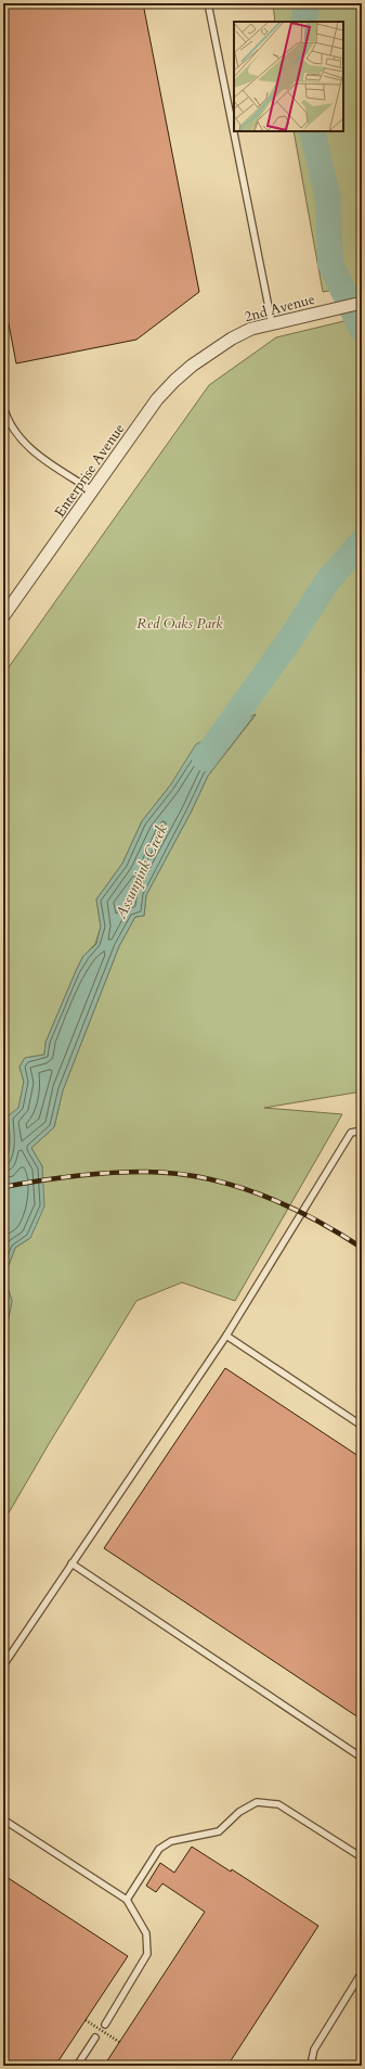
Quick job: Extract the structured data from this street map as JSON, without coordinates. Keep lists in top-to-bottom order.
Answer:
{
  "streets": {
    "street": ["2nd Avenue", "Enterprise Avenue"]
  },
  "crossings": [
    ["2nd Avenue", "Enterprise Avenue"]
  ],
  "water": ["Assunpink Creek"],
  "parks": ["Red Oaks Park"]
}
